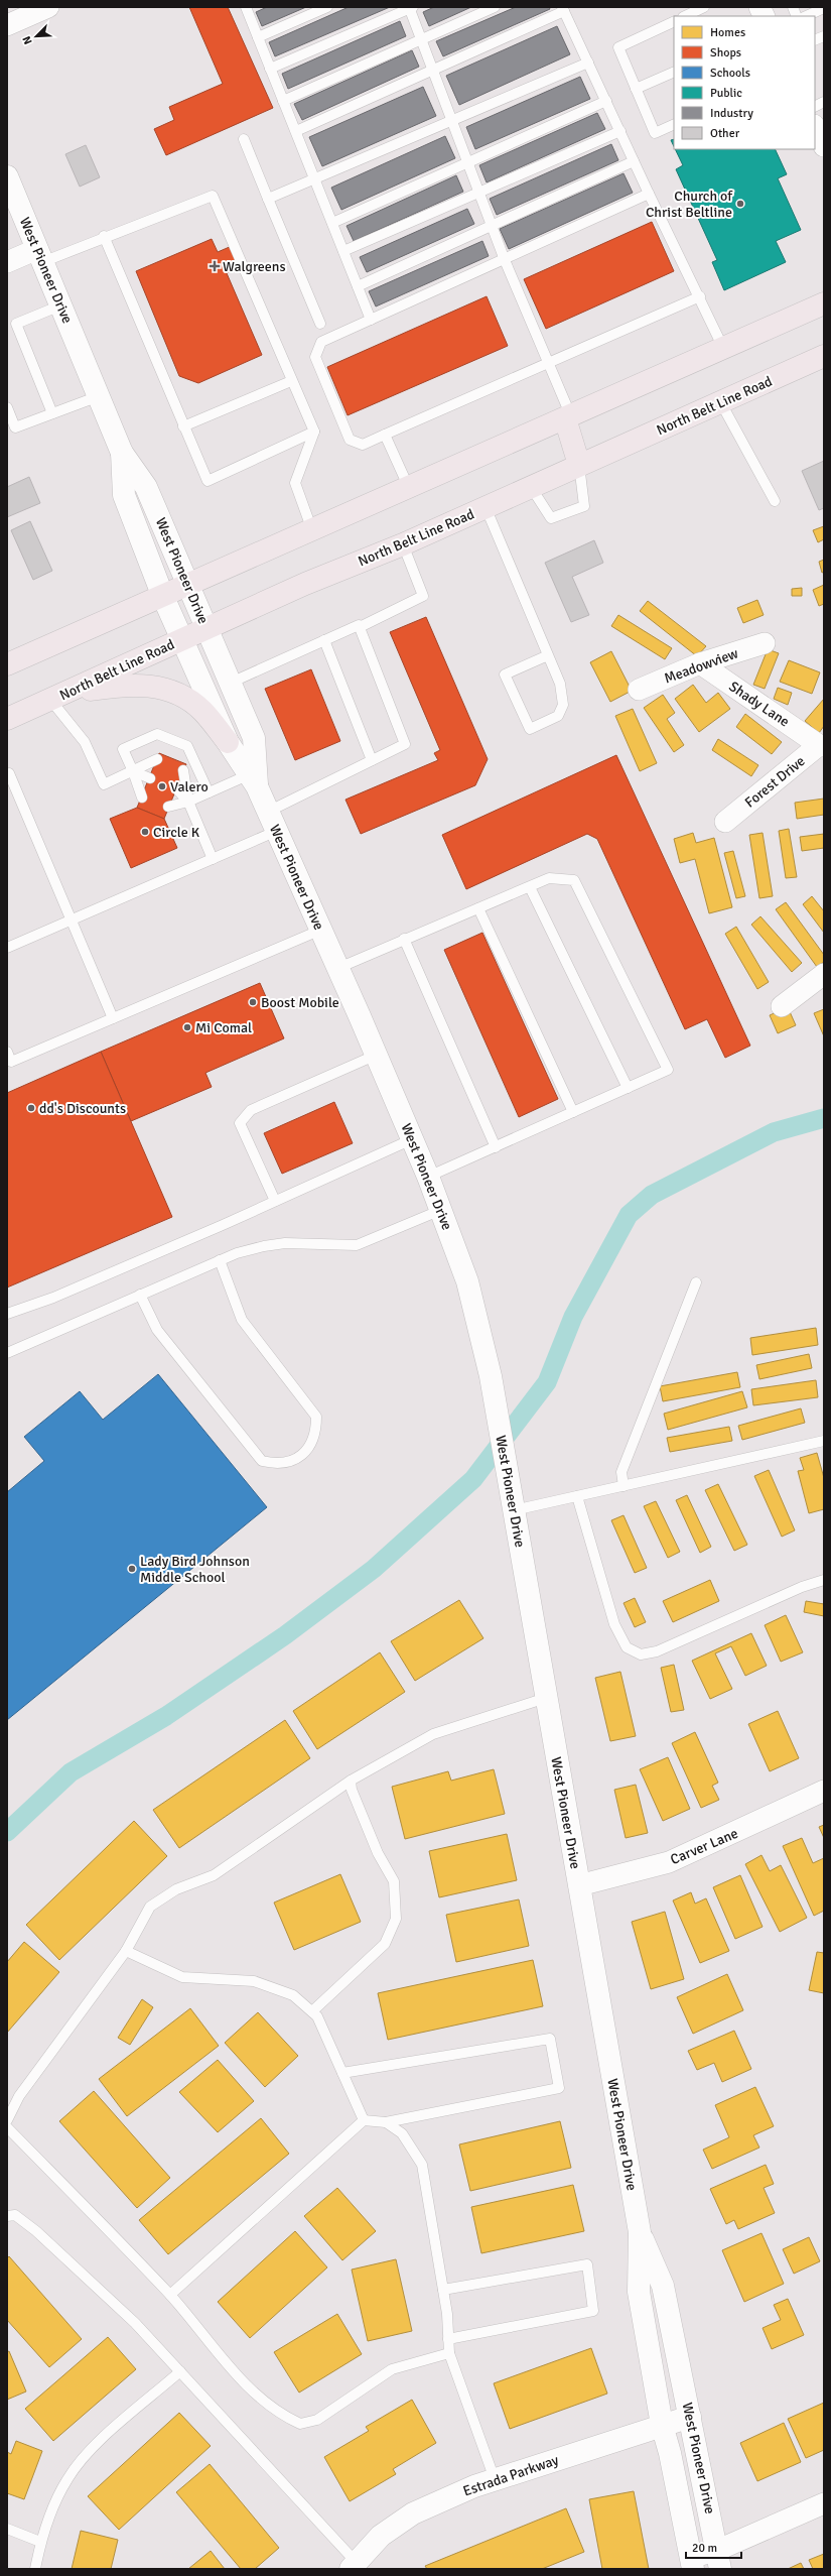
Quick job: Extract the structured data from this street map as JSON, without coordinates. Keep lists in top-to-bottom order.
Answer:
{
  "streets": {
    "main road": ["West Pioneer Drive", "North Belt Line Road", "Estrada Parkway"],
    "street": [
      "Meadowview",
      "Shady Lane",
      "Forest Drive",
      "Carver Lane"
    ]
  },
  "crossings": [
    ["West Pioneer Drive", "North Belt Line Road"],
    ["West Pioneer Drive", "Carver Lane"],
    ["West Pioneer Drive", "Estrada Parkway"],
    ["Meadowview", "Shady Lane"],
    ["Shady Lane", "Forest Drive"]
  ],
  "places": {
    "other": [
      "Church of Christ Beltline",
      "Valero",
      "Circle K",
      "Boost Mobile",
      "Mi Comal",
      "dd's Discounts",
      "Lady Bird Johnson Middle School"
    ],
    "health": ["Walgreens"]
  },
  "legend": [
    "Homes",
    "Shops",
    "Schools",
    "Public",
    "Industry",
    "Other"
  ],
  "scale_bar": "20 m",
  "north": "bottom left"
}
